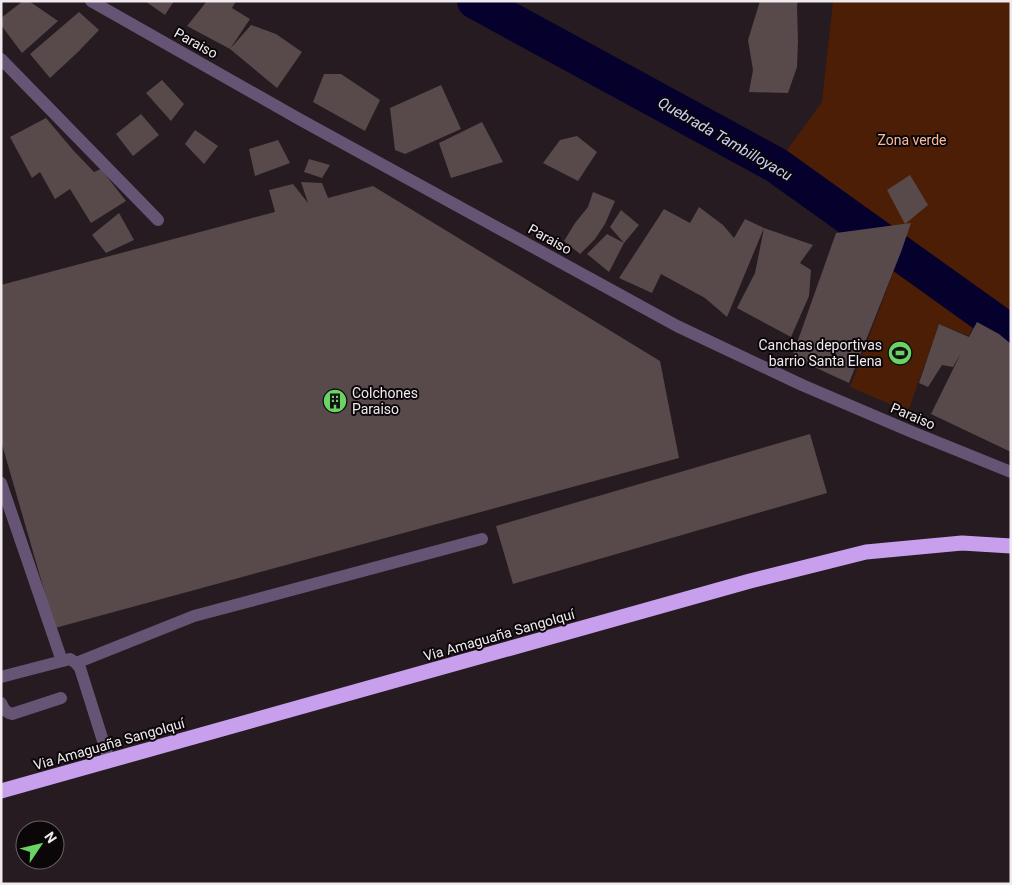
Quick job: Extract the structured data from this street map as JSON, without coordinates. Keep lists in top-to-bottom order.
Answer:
{
  "streets": {
    "highway": ["Via Amaguaña Sangolquí"],
    "street": ["Paraiso"]
  },
  "water": ["Quebrada Tambilloyacu"],
  "parks": ["Zona verde"],
  "places": {
    "sports": ["Canchas deportivas barrio Santa Elena"],
    "building": ["Colchones Paraiso"]
  },
  "north": "top right"
}
